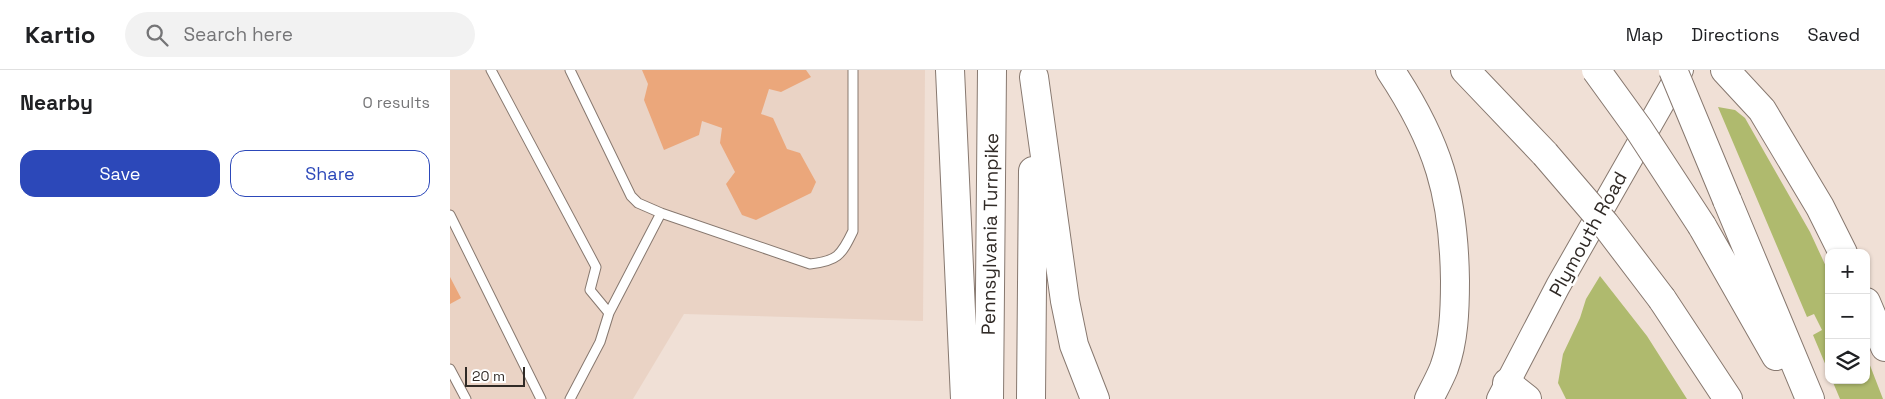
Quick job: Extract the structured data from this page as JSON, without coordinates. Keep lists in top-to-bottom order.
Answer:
{
  "streets": {
    "highway": ["Pennsylvania Turnpike"],
    "main road": ["Plymouth Road"]
  },
  "scale_bar": "20 m",
  "page": {
    "header": "Kartio",
    "search": "Search here",
    "nav": ["Map", "Directions", "Saved"],
    "heading": ["Nearby", "0 results"],
    "buttons": ["Save", "Share"],
    "map_buttons": ["+", "−"],
    "scale": "20 m"
  }
}
